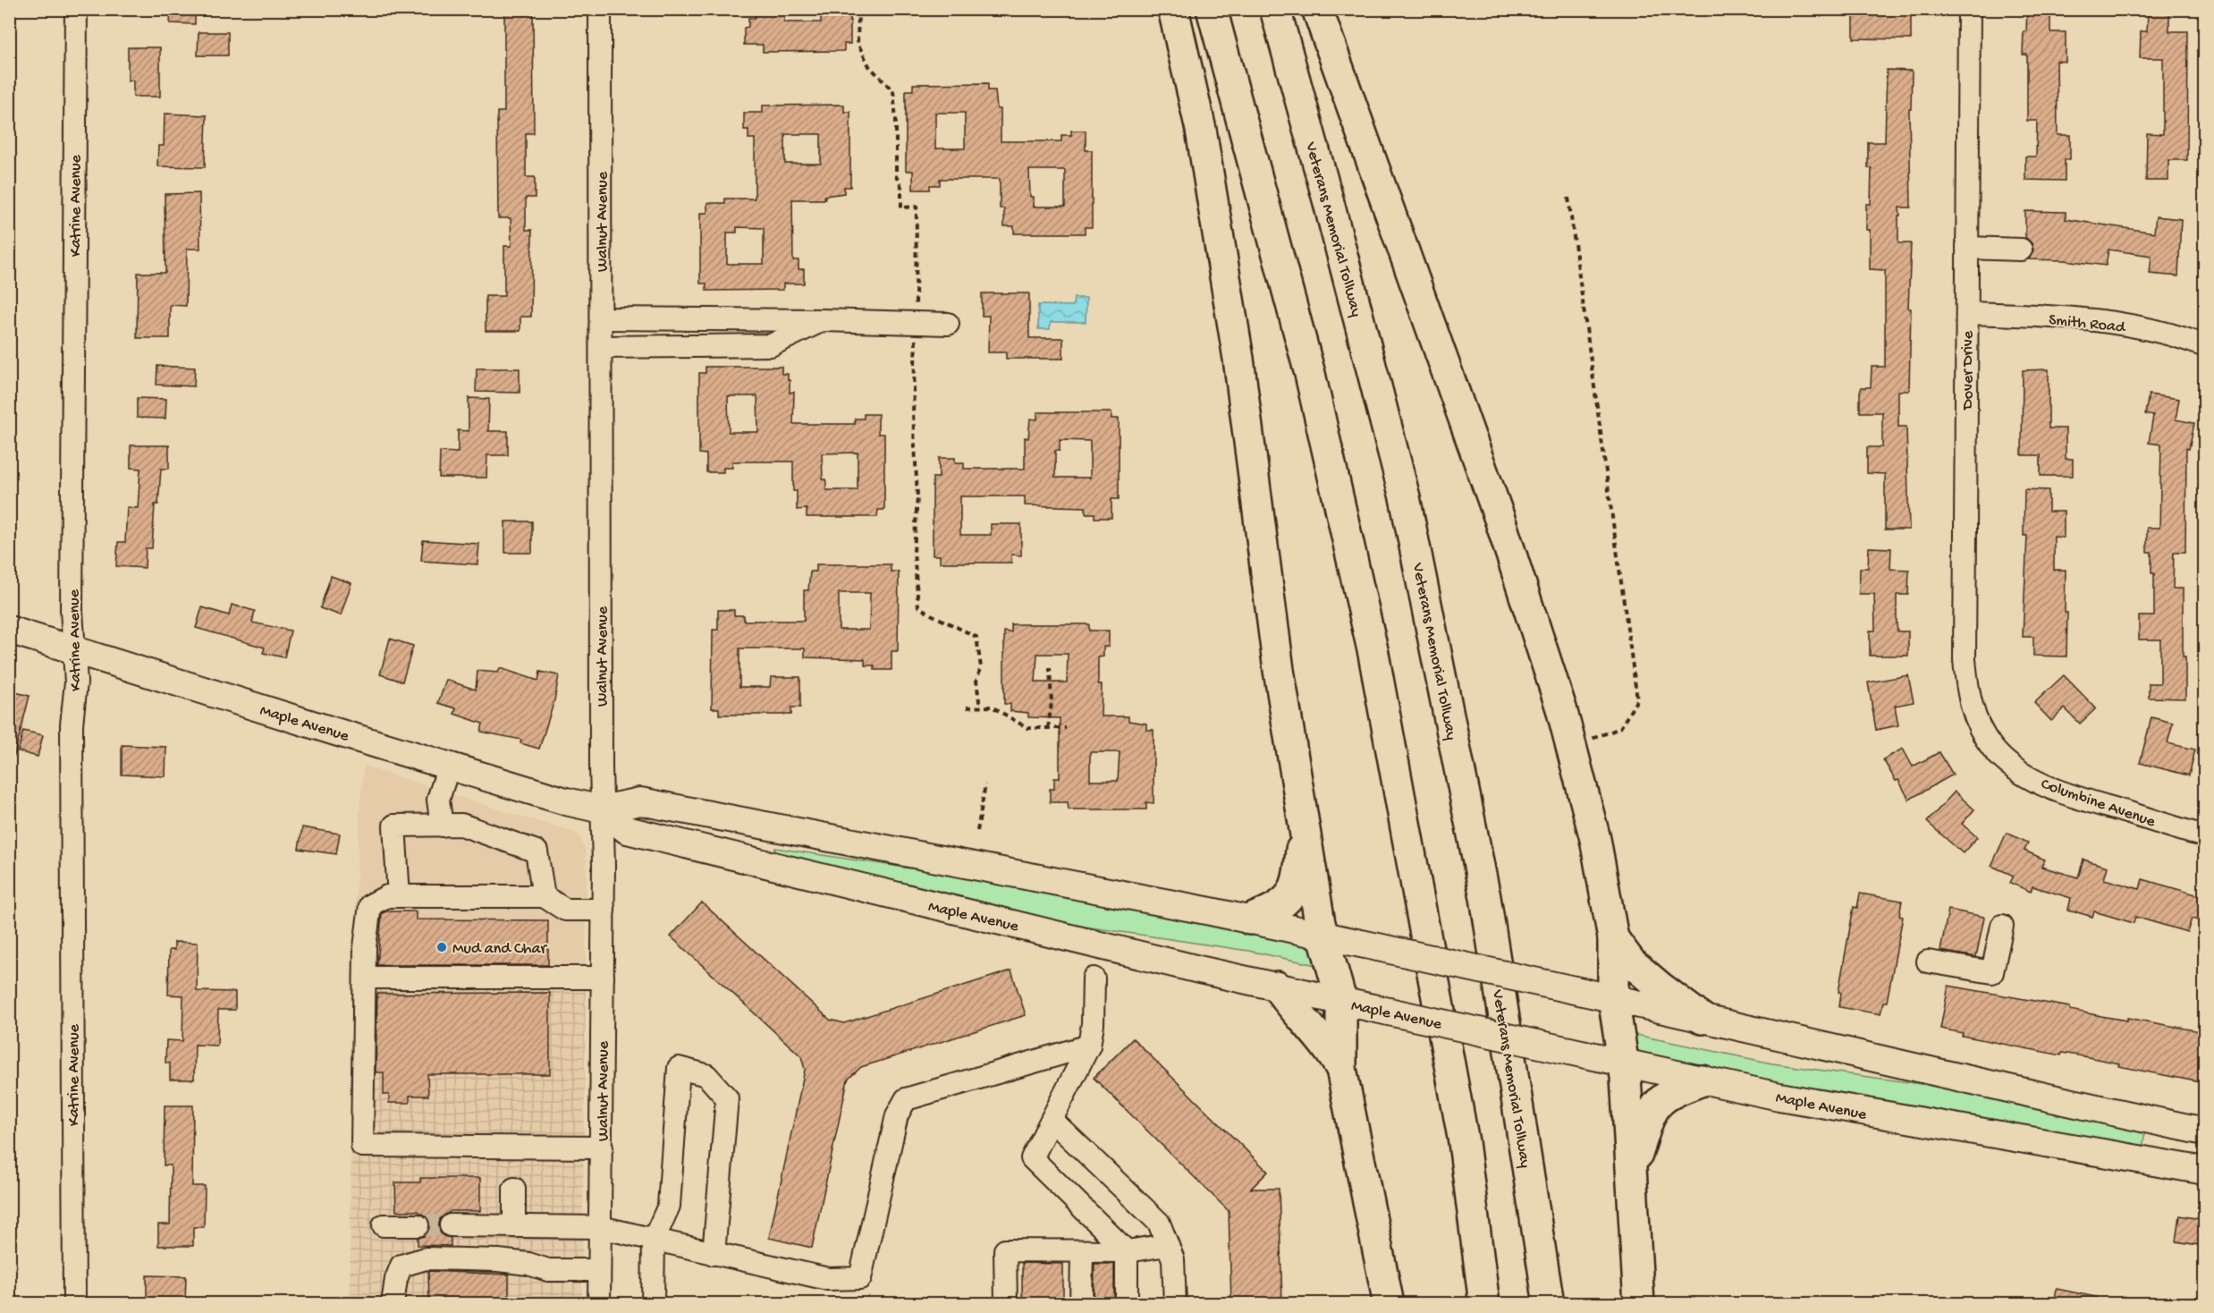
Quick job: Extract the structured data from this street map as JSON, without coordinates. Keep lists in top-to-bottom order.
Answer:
{
  "streets": {
    "highway": ["Veterans Memorial Tollway"],
    "main road": ["Maple Avenue"],
    "street": [
      "Katrine Avenue",
      "Walnut Avenue",
      "Smith Road",
      "Dover Drive",
      "Columbine Avenue"
    ]
  },
  "crossings": [
    ["Katrine Avenue", "Maple Avenue"],
    ["Walnut Avenue", "Maple Avenue"],
    ["Smith Road", "Dover Drive"],
    ["Dover Drive", "Columbine Avenue"]
  ],
  "places": ["Mud and Char"]
}
